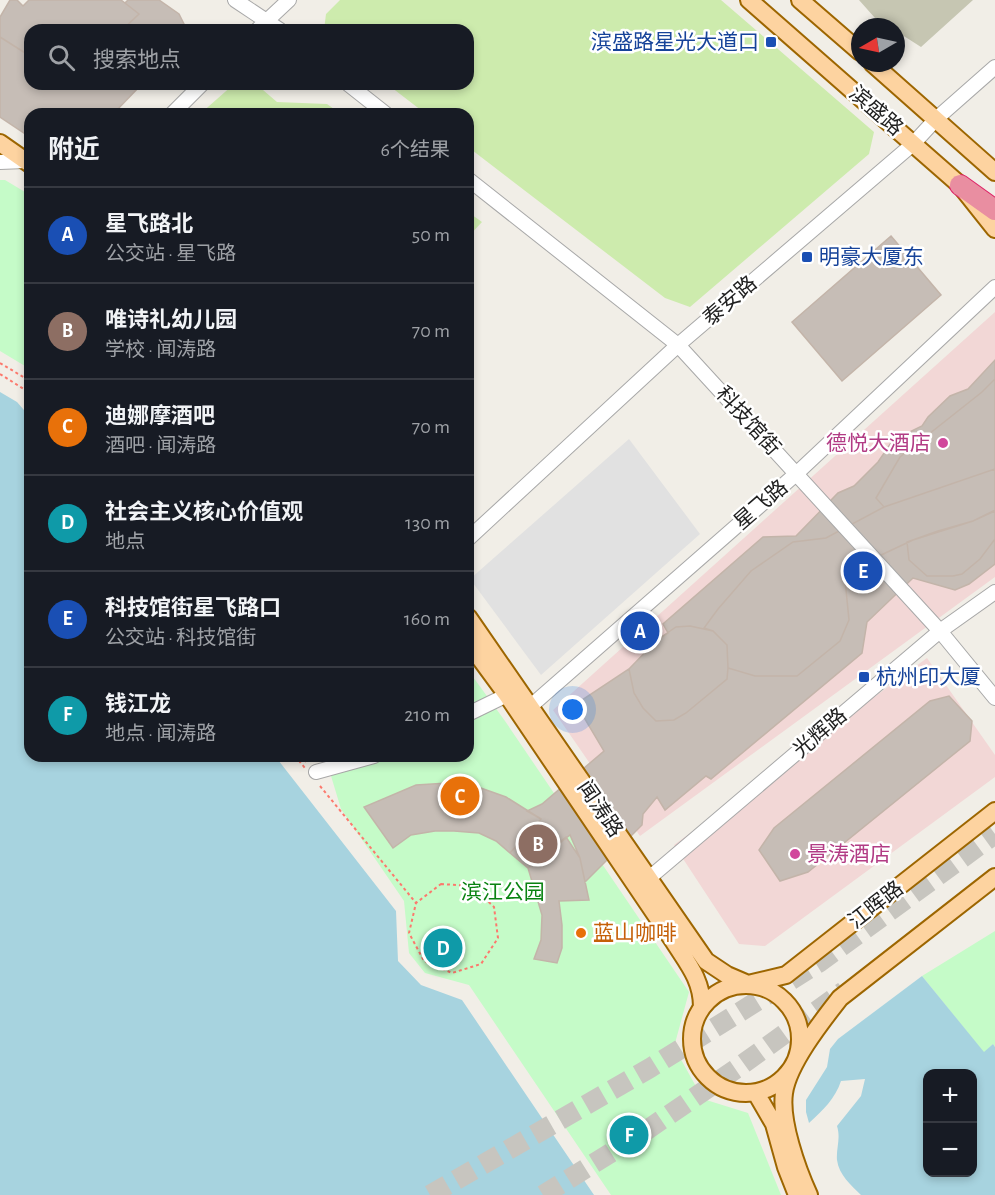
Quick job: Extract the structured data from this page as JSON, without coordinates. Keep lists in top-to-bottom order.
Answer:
{
  "streets": {
    "main road": ["滨盛路", "闻涛路", "江晖路"],
    "street": [
      "泰安路",
      "科技馆街",
      "星飞路",
      "光辉路"
    ]
  },
  "crossings": [
    ["滨盛路", "泰安路"],
    ["泰安路", "科技馆街"],
    ["科技馆街", "星飞路"],
    ["科技馆街", "光辉路"],
    ["星飞路", "闻涛路"],
    ["光辉路", "闻涛路"],
    ["闻涛路", "江晖路"]
  ],
  "parks": ["滨江公园"],
  "places": {
    "transit": ["滨盛路星光大道口", "明豪大厦东", "杭州印大厦"],
    "other": ["德悦大酒店", "景涛酒店", "蓝山咖啡"]
  },
  "north": "left",
  "page": {
    "search": "搜索地点",
    "heading": ["附近", "6个结果"],
    "list": [
      {
        "mark": "A",
        "name": "星飞路北",
        "note": "公交站 · 星飞路",
        "value": "50 m"
      },
      {
        "mark": "B",
        "name": "唯诗礼幼儿园",
        "note": "学校 · 闻涛路",
        "value": "70 m"
      },
      {
        "mark": "C",
        "name": "迪娜摩酒吧",
        "note": "酒吧 · 闻涛路",
        "value": "70 m"
      },
      {
        "mark": "D",
        "name": "社会主义核心价值观",
        "note": "地点",
        "value": "130 m"
      },
      {
        "mark": "E",
        "name": "科技馆街星飞路口",
        "note": "公交站 · 科技馆街",
        "value": "160 m"
      },
      {
        "mark": "F",
        "name": "钱江龙",
        "note": "地点 · 闻涛路",
        "value": "210 m"
      }
    ],
    "pins": [
      "E",
      "A",
      "C",
      "B",
      "D",
      "F"
    ],
    "map_buttons": ["+", "−"]
  }
}
